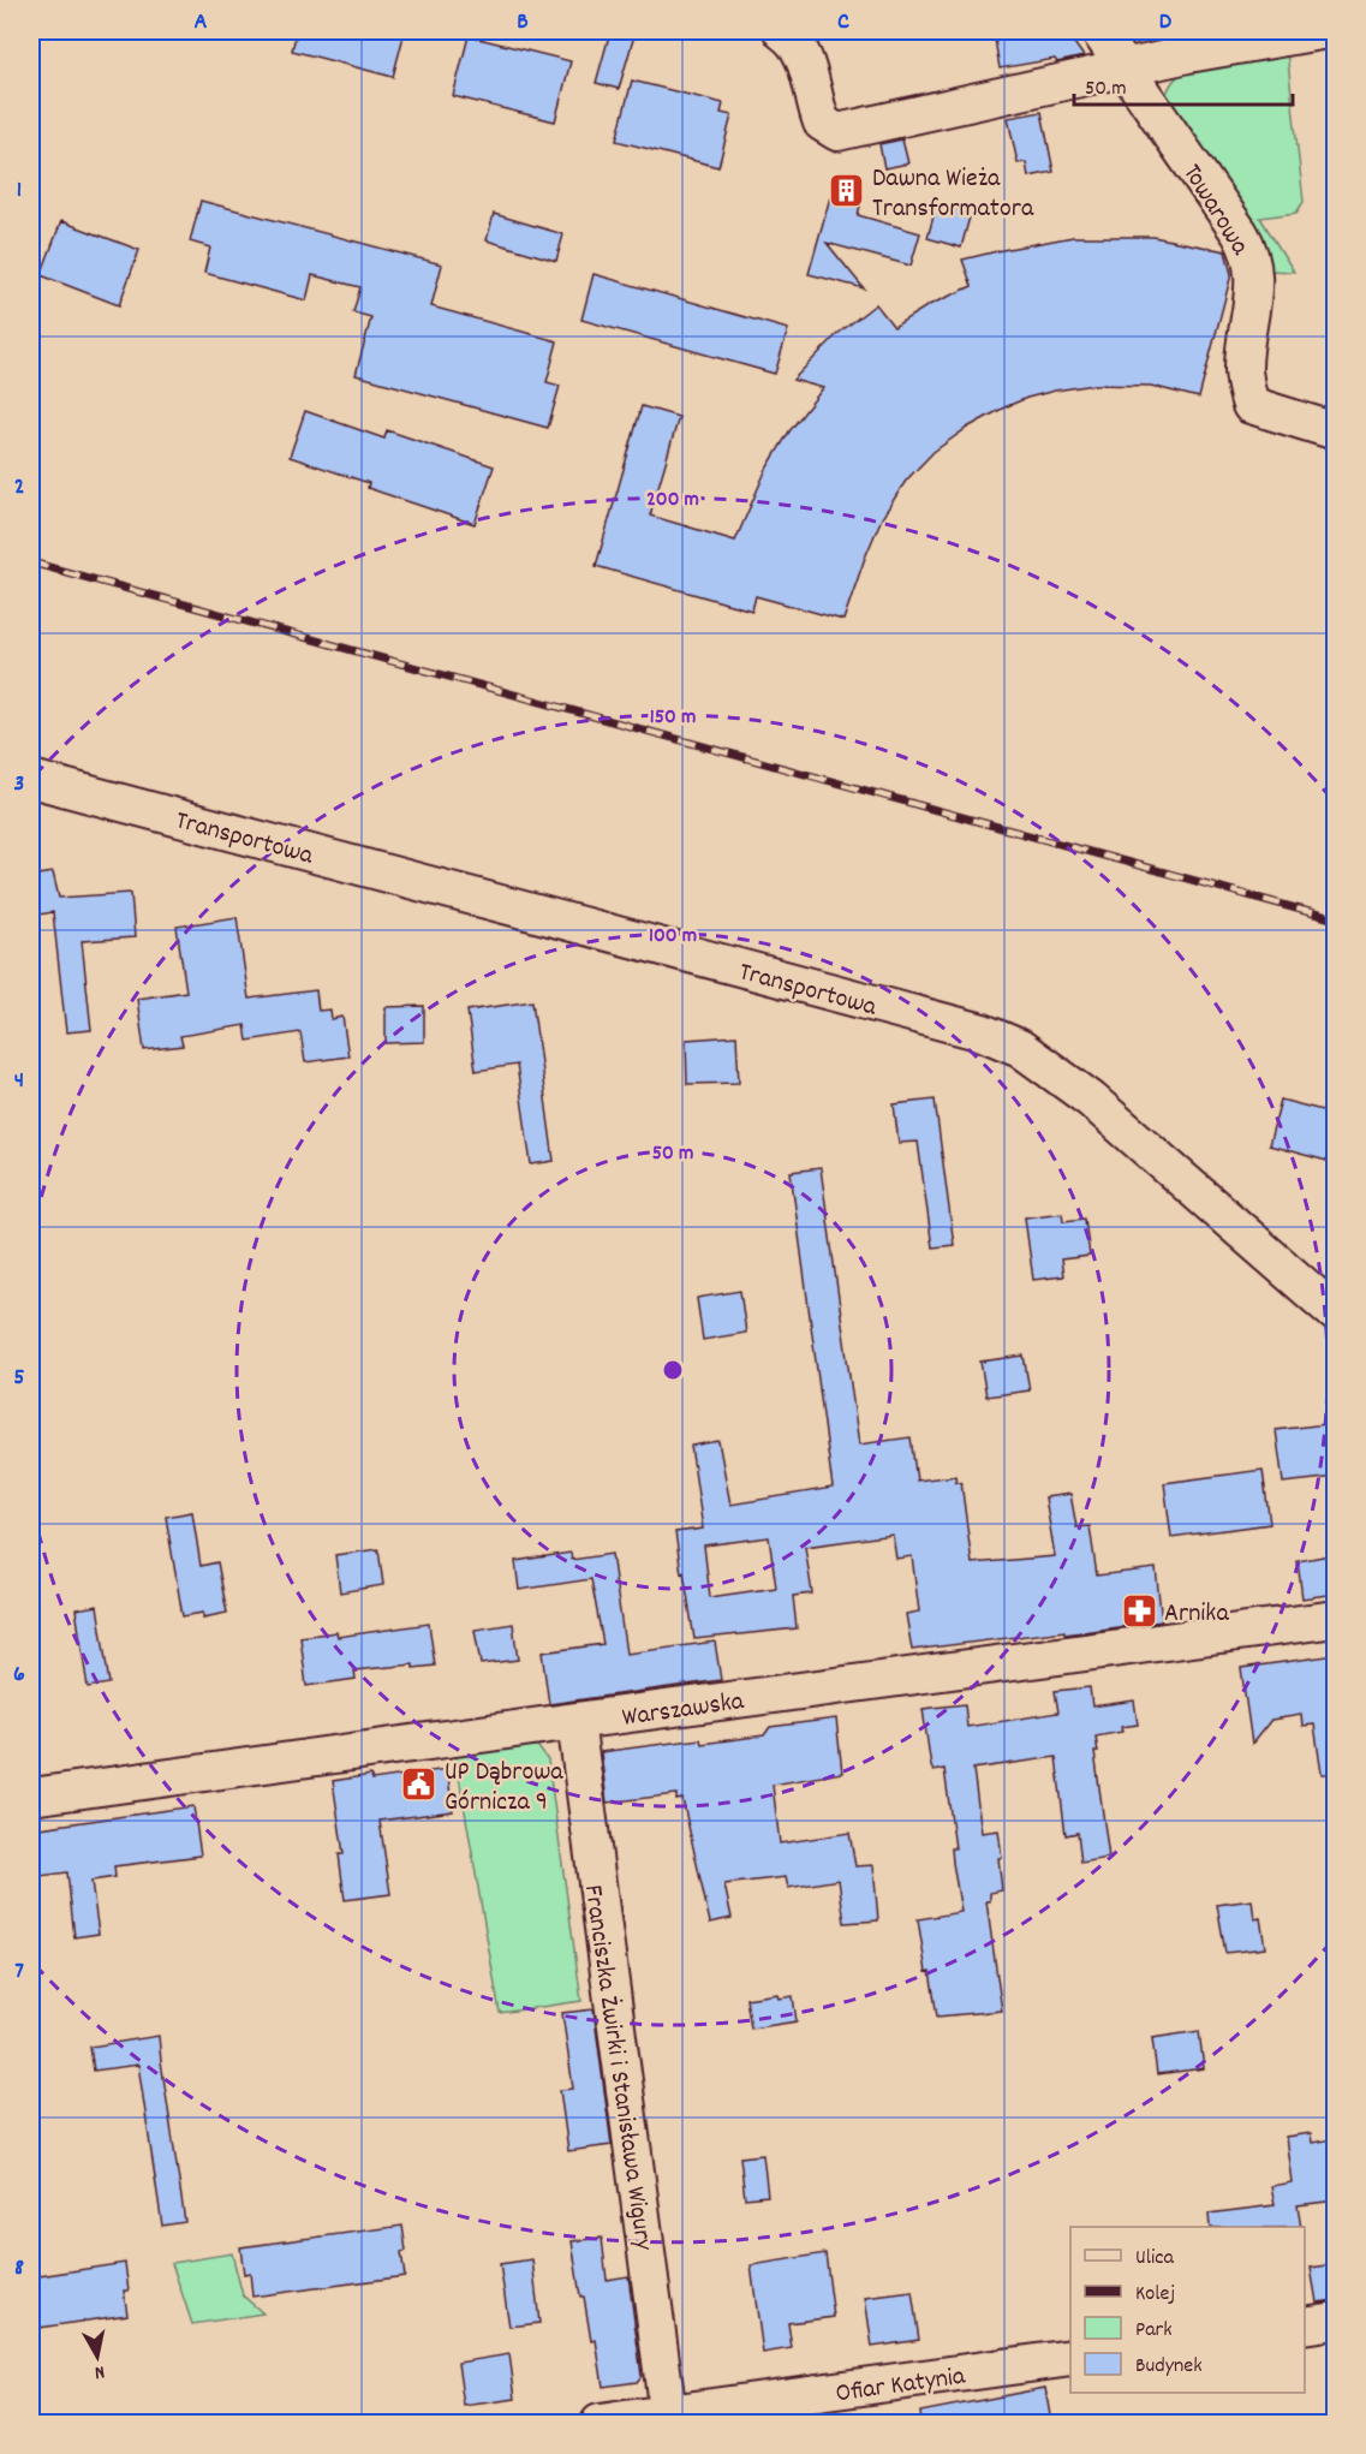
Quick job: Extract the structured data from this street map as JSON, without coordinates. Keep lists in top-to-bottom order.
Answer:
{
  "streets": {
    "street": [
      "Towarowa",
      "Transportowa",
      "Warszawska",
      "Franciszka Żwirki i Stanisława Wigury",
      "Ofiar Katynia"
    ]
  },
  "crossings": [
    ["Warszawska", "Franciszka Żwirki i Stanisława Wigury"],
    ["Franciszka Żwirki i Stanisława Wigury", "Ofiar Katynia"]
  ],
  "places": {
    "building": ["Dawna Wieża Transformatora"],
    "pharmacy": ["Arnika"],
    "public building": ["UP Dąbrowa Górnicza 9"]
  },
  "legend": [
    "Ulica",
    "Kolej",
    "Park",
    "Budynek"
  ],
  "scale_bar": "50 m",
  "north": "bottom",
  "grid": {
    "columns": [
      "A",
      "B",
      "C",
      "D"
    ],
    "rows": [
      "1",
      "2",
      "3",
      "4",
      "5",
      "6",
      "7",
      "8"
    ]
  },
  "rings": [
    "200 m",
    "150 m",
    "100 m",
    "50 m"
  ]
}
